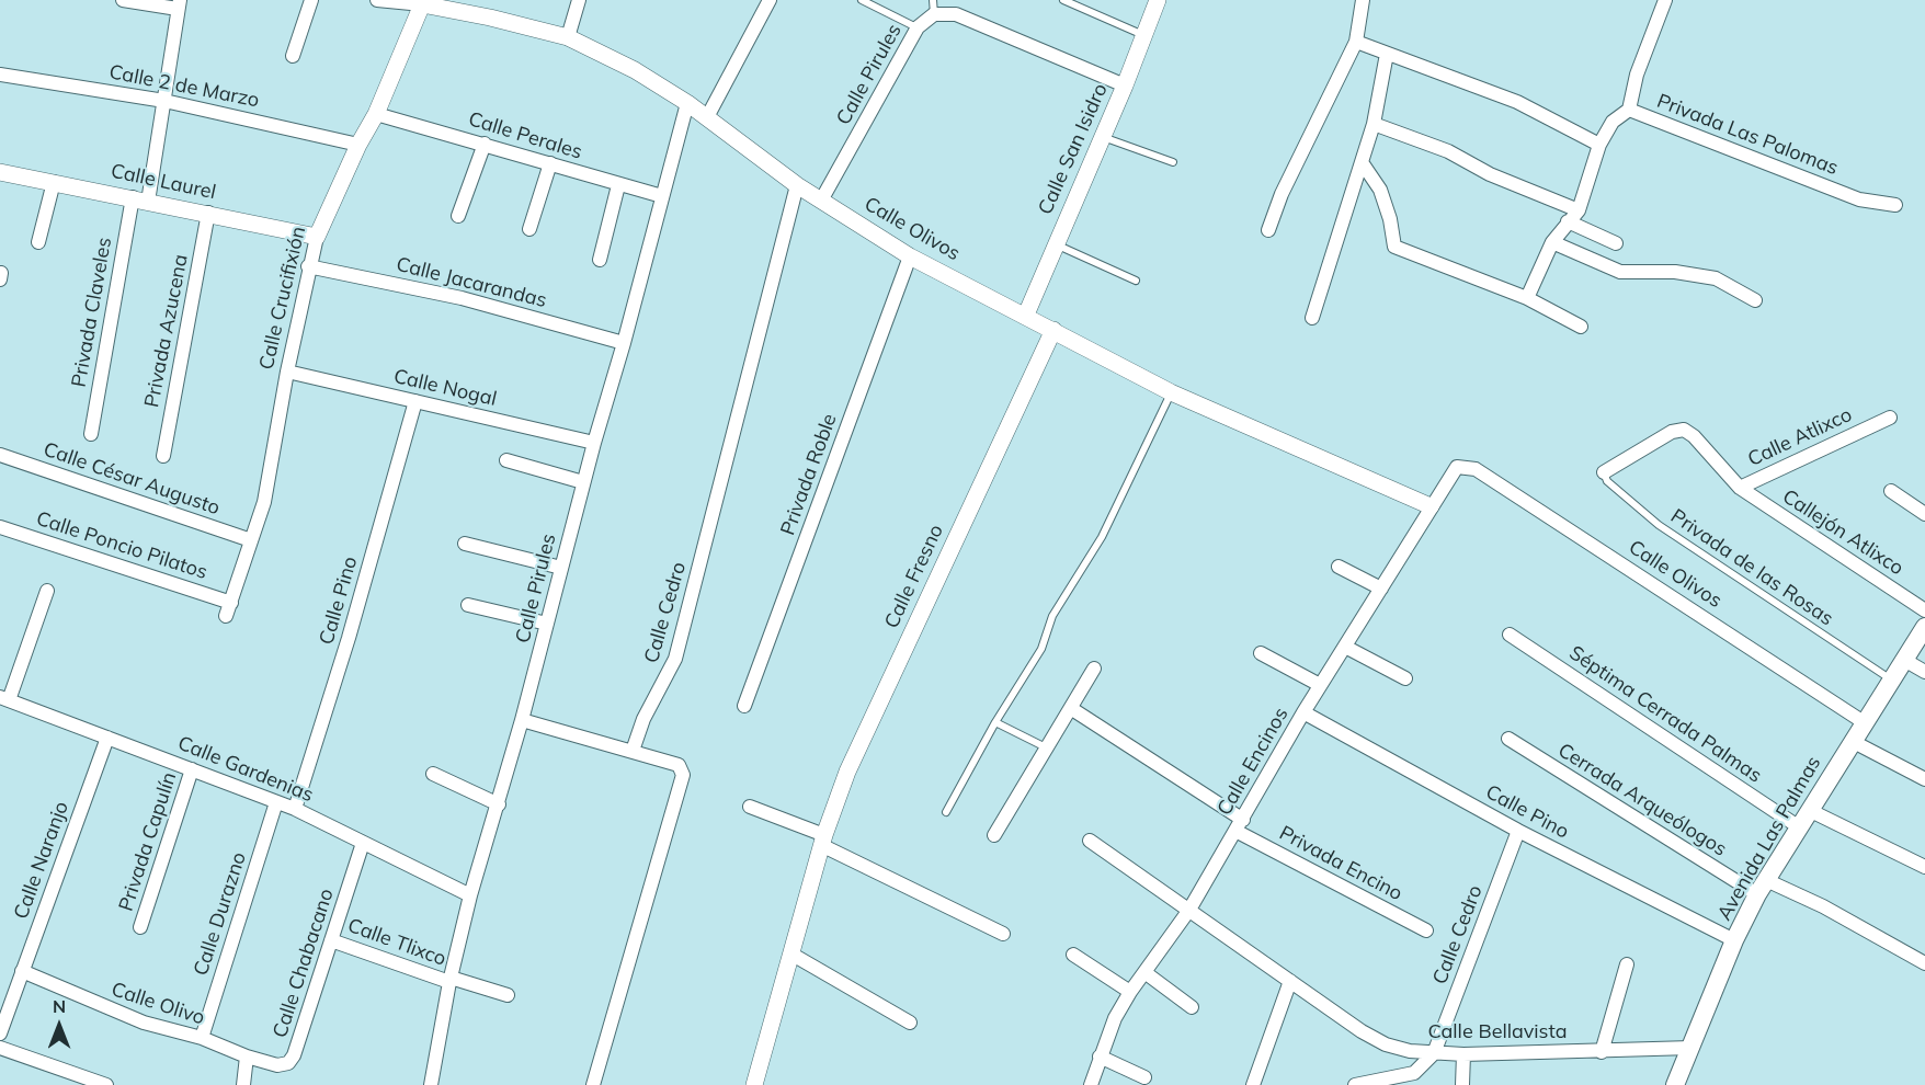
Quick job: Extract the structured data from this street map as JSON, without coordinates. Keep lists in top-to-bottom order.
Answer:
{
  "streets": {
    "main road": ["Avenida Las Palmas"],
    "street": [
      "Calle Pirules",
      "Calle 2 de Marzo",
      "Privada Las Palomas",
      "Calle Perales",
      "Calle San Isidro",
      "Calle Laurel",
      "Calle Olivos",
      "Calle Jacarandas",
      "Calle Crucifixión",
      "Privada Claveles",
      "Privada Azucena",
      "Calle Nogal",
      "Calle Atlixco",
      "Privada Roble",
      "Calle César Augusto",
      "Callejón Atlixco",
      "Calle Poncio Pilatos",
      "Calle Fresno",
      "Calle Pino",
      "Calle Cedro",
      "Séptima Cerrada Palmas",
      "Calle Encinos",
      "Calle Gardenias",
      "Cerrada Arqueólogos",
      "Privada Capulín",
      "Calle Naranjo",
      "Privada Encino",
      "Calle Durazno",
      "Calle Tlixco",
      "Calle Chabacano",
      "Calle Olivo",
      "Calle Bellavista"
    ],
    "lane": ["Privada de las Rosas"]
  },
  "crossings": [
    ["Calle Pirules", "Calle Perales"],
    ["Calle Pirules", "Calle Olivos"],
    ["Calle Pirules", "Calle Jacarandas"],
    ["Calle Pirules", "Calle Nogal"],
    ["Calle Pirules", "Calle Gardenias"],
    ["Calle Pirules", "Calle Tlixco"],
    ["Calle 2 de Marzo", "Calle Crucifixión"],
    ["Calle 2 de Marzo", "Privada Claveles"],
    ["Calle Perales", "Calle Crucifixión"],
    ["Calle San Isidro", "Calle Olivos"],
    ["Calle Laurel", "Calle Crucifixión"],
    ["Calle Laurel", "Privada Claveles"],
    ["Calle Laurel", "Privada Azucena"],
    ["Calle Olivos", "Calle Crucifixión"],
    ["Calle Olivos", "Privada Roble"],
    ["Calle Olivos", "Calle Fresno"],
    ["Calle Olivos", "Calle Cedro"],
    ["Calle Olivos", "Calle Encinos"],
    ["Calle Olivos", "Avenida Las Palmas"],
    ["Calle Jacarandas", "Calle Crucifixión"],
    ["Calle Crucifixión", "Calle Nogal"],
    ["Calle Crucifixión", "Calle César Augusto"],
    ["Calle Crucifixión", "Calle Poncio Pilatos"],
    ["Calle Nogal", "Calle Pino"],
    ["Calle Atlixco", "Callejón Atlixco"],
    ["Calle Atlixco", "Privada de las Rosas"],
    ["Privada de las Rosas", "Avenida Las Palmas"],
    ["Calle Pino", "Calle Cedro"],
    ["Calle Pino", "Calle Encinos"],
    ["Calle Pino", "Calle Gardenias"],
    ["Calle Pino", "Avenida Las Palmas"],
    ["Calle Cedro", "Calle Bellavista"],
    ["Séptima Cerrada Palmas", "Avenida Las Palmas"],
    ["Calle Encinos", "Privada Encino"],
    ["Calle Encinos", "Calle Bellavista"],
    ["Calle Gardenias", "Privada Capulín"],
    ["Calle Gardenias", "Calle Naranjo"],
    ["Calle Gardenias", "Calle Durazno"],
    ["Calle Gardenias", "Calle Chabacano"],
    ["Cerrada Arqueólogos", "Avenida Las Palmas"],
    ["Avenida Las Palmas", "Calle Bellavista"],
    ["Calle Naranjo", "Calle Olivo"],
    ["Calle Durazno", "Calle Olivo"],
    ["Calle Tlixco", "Calle Chabacano"],
    ["Calle Chabacano", "Calle Olivo"]
  ],
  "north": "top"
}
